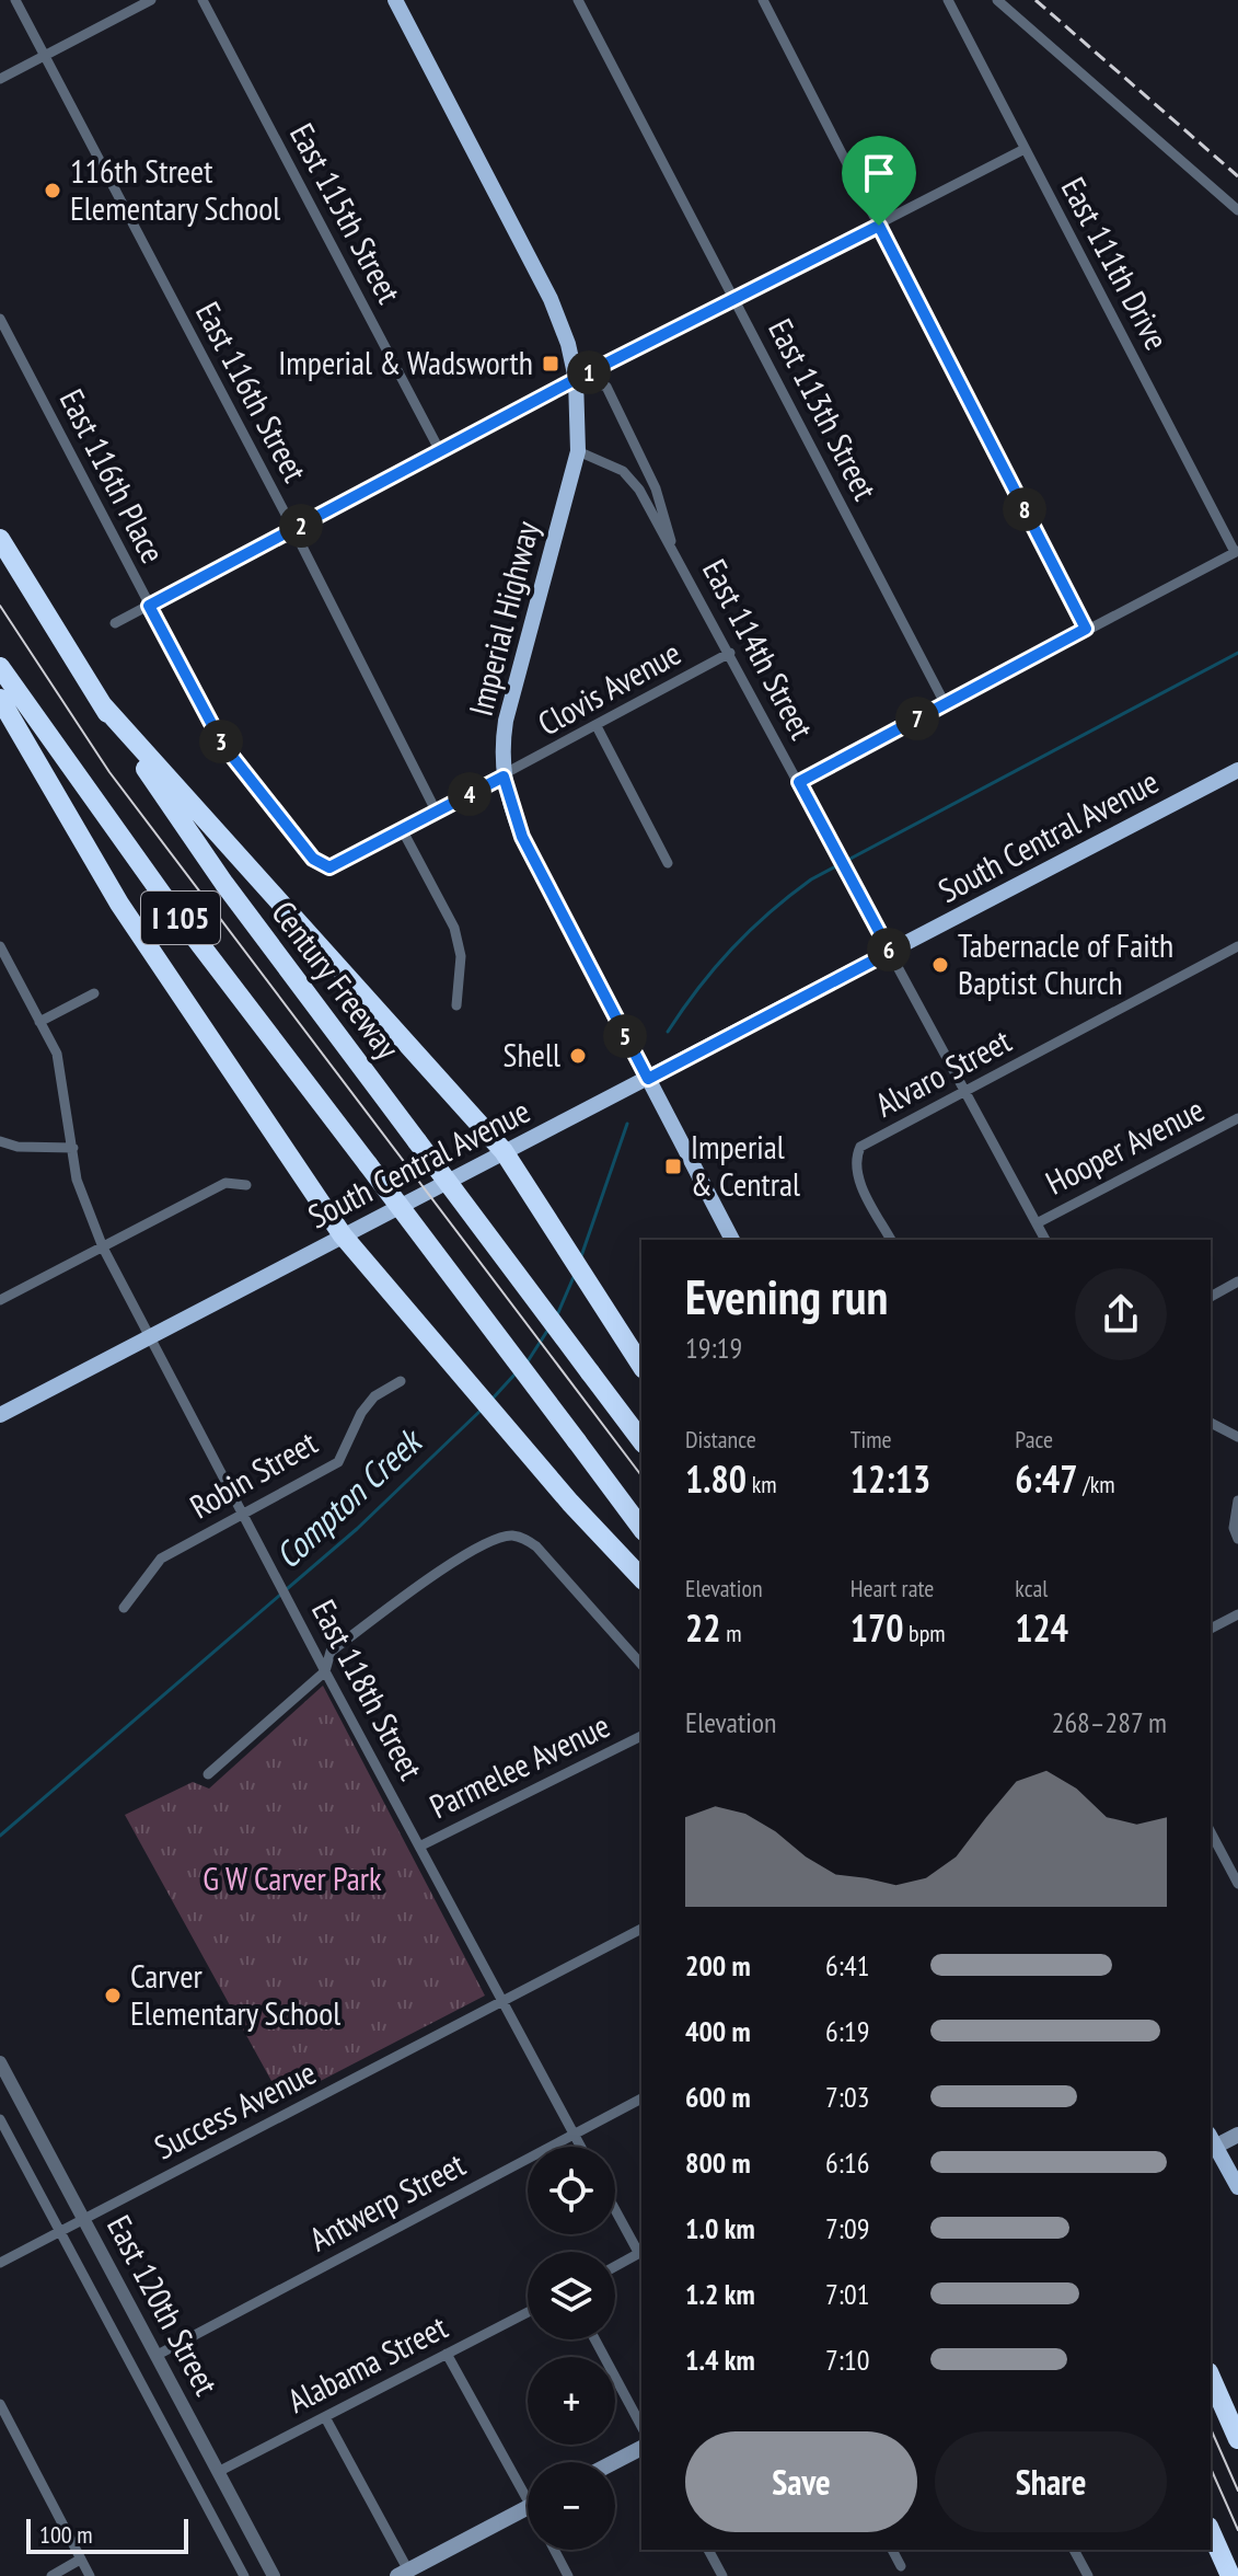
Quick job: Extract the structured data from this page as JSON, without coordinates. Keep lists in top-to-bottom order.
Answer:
{
  "streets": {
    "highway": ["I 105", "Century Freeway"],
    "main road": ["Imperial Highway", "South Central Avenue"],
    "street": [
      "East 115th Street",
      "East 111th Drive",
      "East 116th Street",
      "East 113th Street",
      "East 116th Place",
      "East 114th Street",
      "Clovis Avenue",
      "Alvaro Street",
      "Hooper Avenue",
      "Robin Street",
      "East 118th Street",
      "Parmelee Avenue",
      "Success Avenue",
      "Antwerp Street",
      "East 120th Street",
      "Alabama Street"
    ]
  },
  "crossings": [
    ["East 116th Street", "Clovis Avenue"],
    ["East 116th Place", "Clovis Avenue"],
    ["Imperial Highway", "East 114th Street"],
    ["Imperial Highway", "Clovis Avenue"],
    ["Imperial Highway", "South Central Avenue"],
    ["East 114th Street", "Clovis Avenue"],
    ["East 114th Street", "South Central Avenue"],
    ["East 114th Street", "Alvaro Street"],
    ["East 114th Street", "Hooper Avenue"],
    ["South Central Avenue", "East 118th Street"],
    ["Robin Street", "East 118th Street"],
    ["East 118th Street", "Parmelee Avenue"],
    ["East 118th Street", "Success Avenue"],
    ["East 118th Street", "Antwerp Street"],
    ["Success Avenue", "East 120th Street"],
    ["Antwerp Street", "East 120th Street"],
    ["East 120th Street", "Alabama Street"]
  ],
  "water": ["Compton Creek"],
  "parks": ["G W Carver Park"],
  "places": {
    "other": [
      "116th Street Elementary School",
      "Tabernacle of Faith Baptist Church",
      "Shell",
      "Carver Elementary School"
    ],
    "transit": ["Imperial & Wadsworth", "Imperial & Central"]
  },
  "scale_bar": "100 m",
  "page": {
    "pins": [
      "1",
      "8",
      "2",
      "7",
      "3",
      "4",
      "6",
      "5"
    ],
    "heading": ["Evening run", "19:19"],
    "stats": [
      ["Distance", "1.80 km"],
      ["Time", "12:13"],
      ["Pace", "6:47 /km"],
      ["Elevation", "22 m"],
      ["Heart rate", "170 bpm"],
      ["kcal", "124"]
    ],
    "chart": ["Elevation", "268–287 m"],
    "list": [
      {
        "name": "200 m",
        "note": "6:41"
      },
      {
        "name": "400 m",
        "note": "6:19"
      },
      {
        "name": "600 m",
        "note": "7:03"
      },
      {
        "name": "800 m",
        "note": "6:16"
      },
      {
        "name": "1.0 km",
        "note": "7:09"
      },
      {
        "name": "1.2 km",
        "note": "7:01"
      },
      {
        "name": "1.4 km",
        "note": "7:10"
      }
    ],
    "map_buttons": ["+", "−"],
    "buttons": ["Save", "Share"],
    "scale": "100 m"
  }
}
